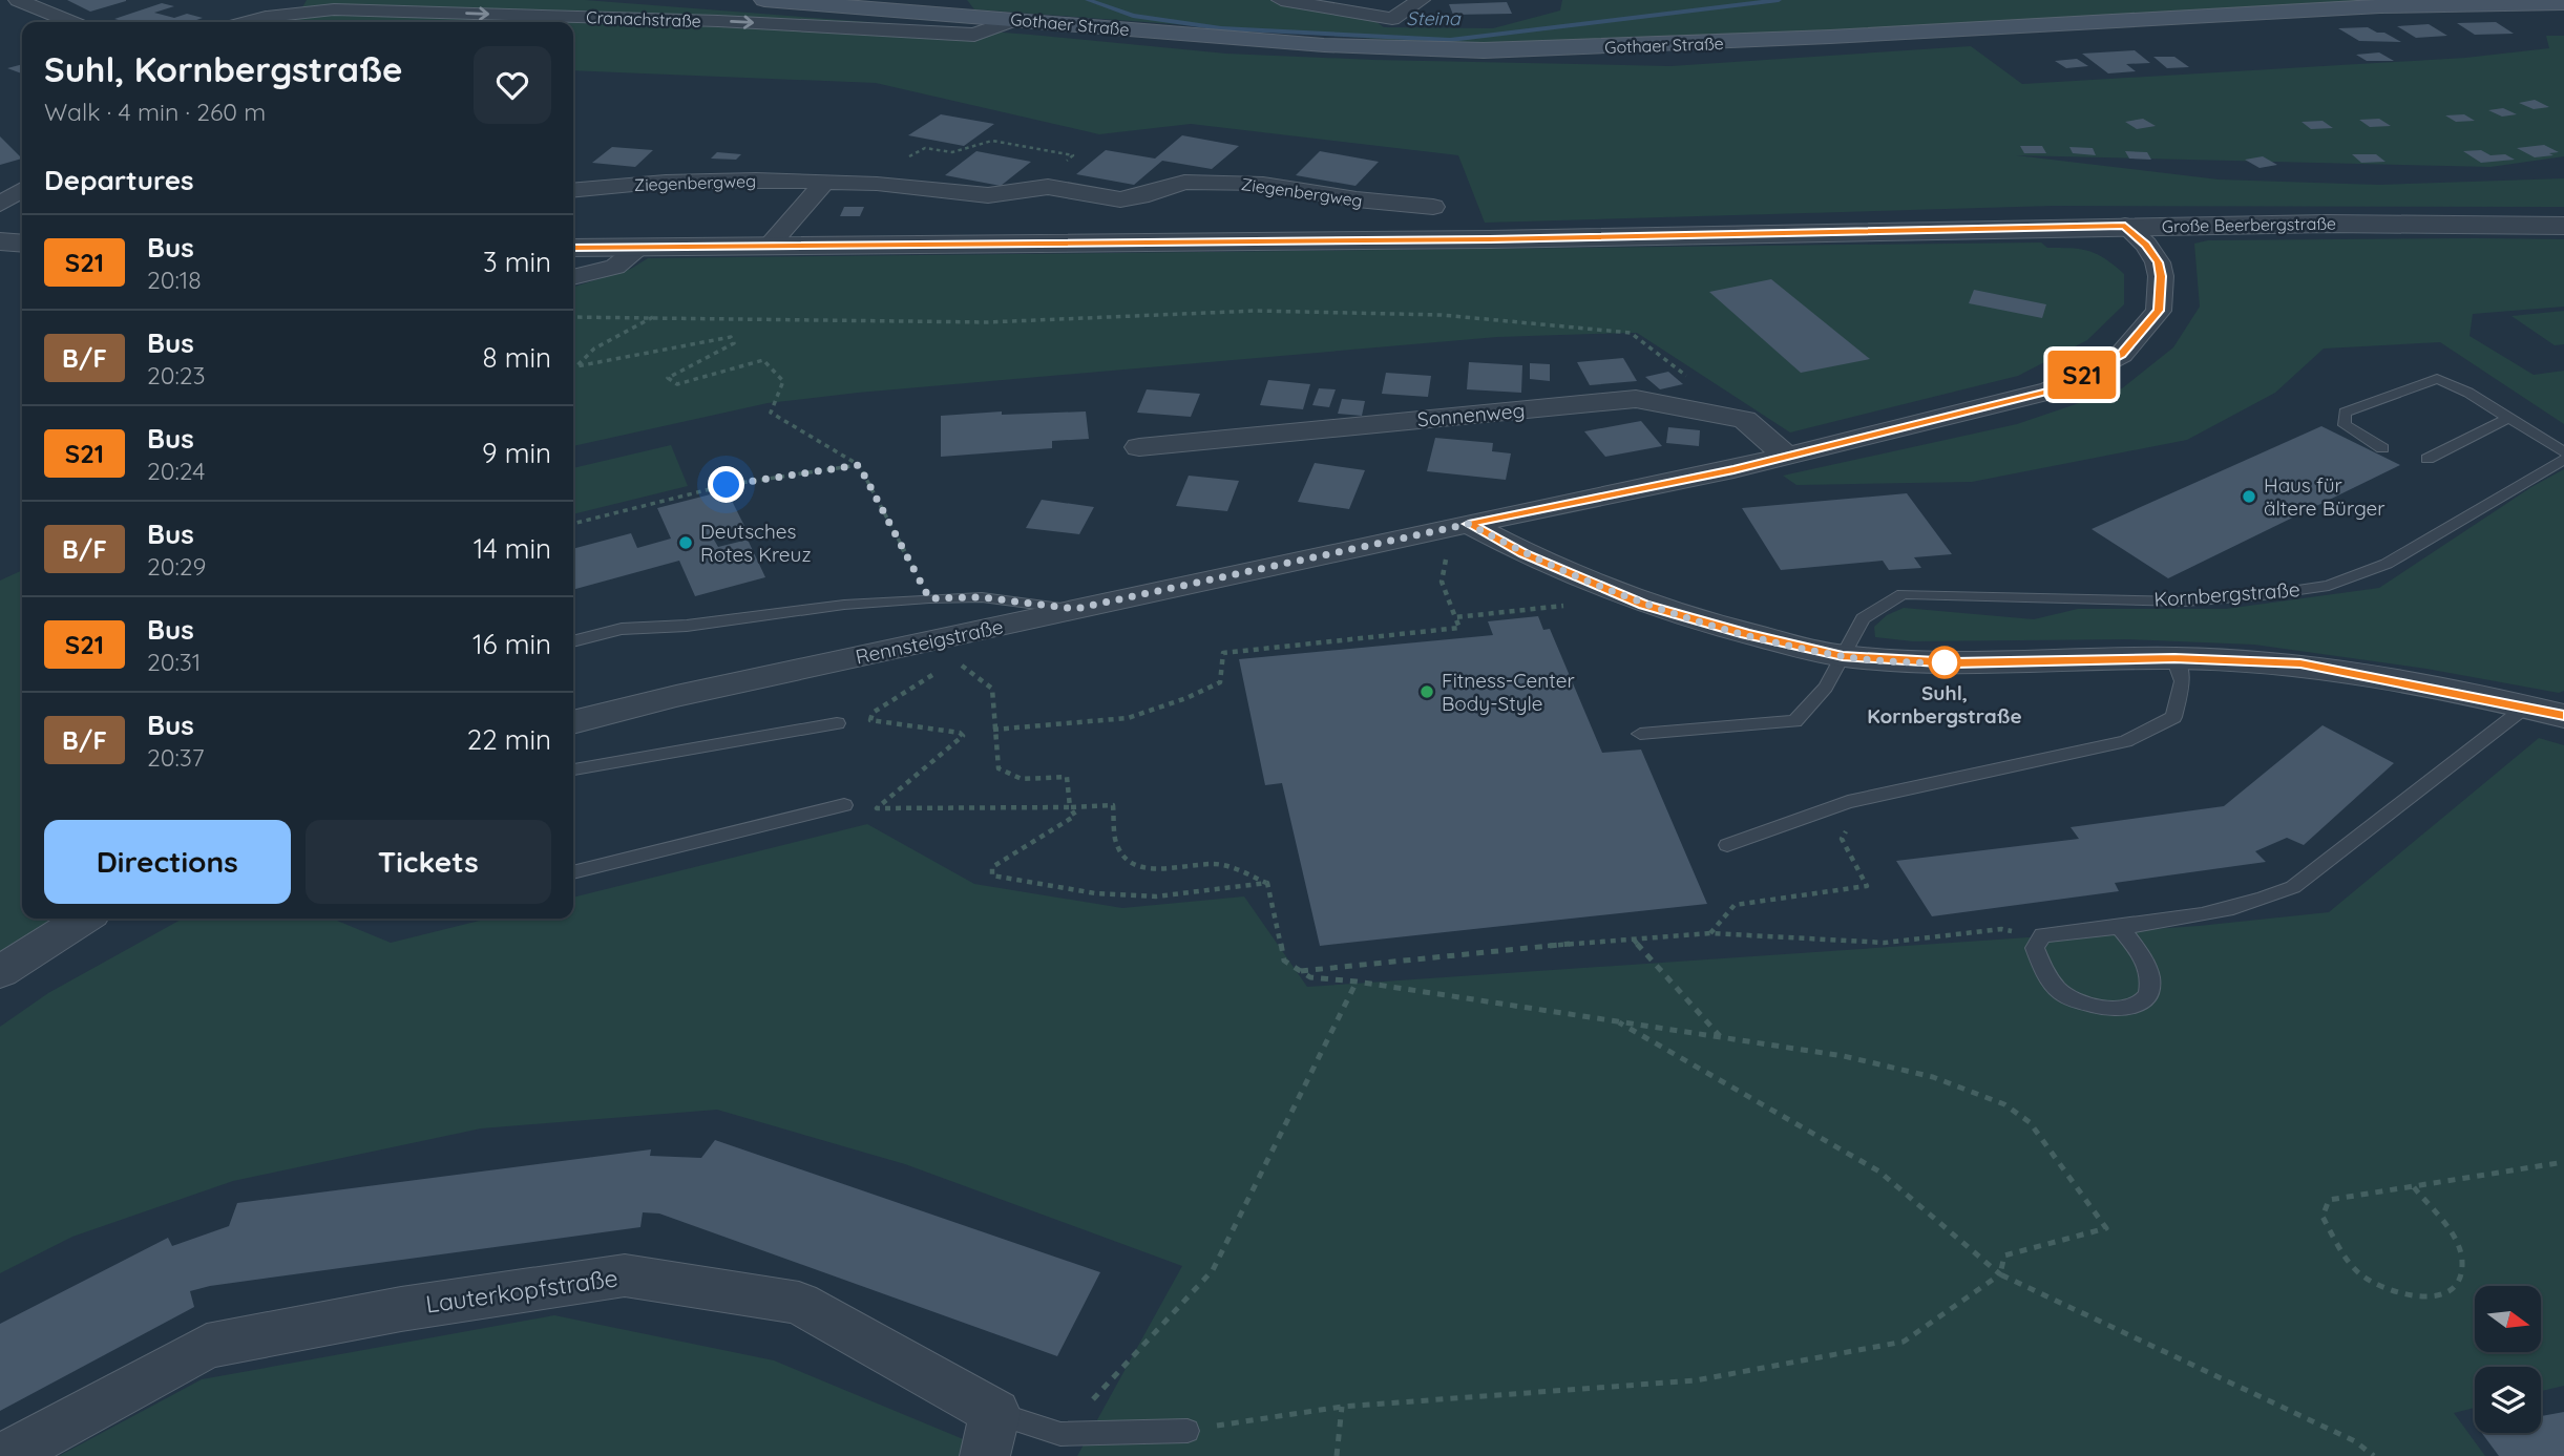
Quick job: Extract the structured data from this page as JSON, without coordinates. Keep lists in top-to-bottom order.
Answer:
{
  "streets": {
    "main road": ["Gothaer Straße"],
    "street": [
      "Cranachstraße",
      "Ziegenbergweg",
      "Große Beerbergstraße",
      "Sonnenweg",
      "Rennsteigstraße",
      "Lauterkopfstraße"
    ],
    "lane": ["Kornbergstraße"]
  },
  "crossings": [
    ["Cranachstraße", "Gothaer Straße"],
    ["Große Beerbergstraße", "Rennsteigstraße"]
  ],
  "one_way": ["Cranachstraße"],
  "water": ["Steina"],
  "places": [
    "Haus für ältere Bürger",
    "Deutsches Rotes Kreuz",
    "Suhl, Kornbergstraße",
    "Fitness-Center Body-Style"
  ],
  "lines": ["bus line S21"],
  "north": "right",
  "page": {
    "on_map": "S21",
    "heading": [
      ["Suhl, Kornbergstraße", "Walk · 4 min · 260 m"],
      "Departures"
    ],
    "list": [
      {
        "mark": "S21",
        "name": "Bus",
        "note": "20:18",
        "value": "3 min"
      },
      {
        "mark": "B/F",
        "name": "Bus",
        "note": "20:23",
        "value": "8 min"
      },
      {
        "mark": "S21",
        "name": "Bus",
        "note": "20:24",
        "value": "9 min"
      },
      {
        "mark": "B/F",
        "name": "Bus",
        "note": "20:29",
        "value": "14 min"
      },
      {
        "mark": "S21",
        "name": "Bus",
        "note": "20:31",
        "value": "16 min"
      },
      {
        "mark": "B/F",
        "name": "Bus",
        "note": "20:37",
        "value": "22 min"
      }
    ],
    "buttons": ["Directions", "Tickets"]
  }
}
